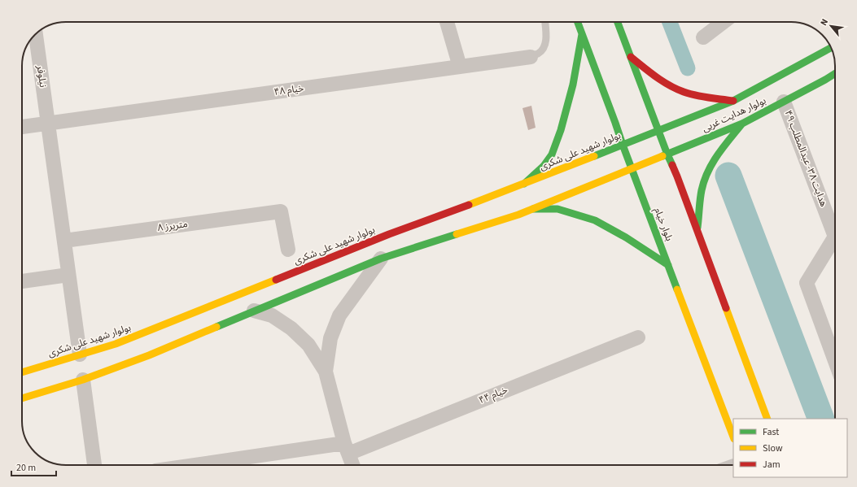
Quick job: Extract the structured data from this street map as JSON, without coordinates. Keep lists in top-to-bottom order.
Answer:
{
  "streets": {
    "main road": ["بولوار هدایت غربی", "بولوار شهید علی شکری", "بلوار خیام"],
    "street": [
      "نیلوفر",
      "خیام ۴۸",
      "هدایت ۳۸- عبدالمطلب ۴۹",
      "۸ متریرز",
      "خیام ۴۴"
    ]
  },
  "crossings": [
    ["نیلوفر", "خیام ۴۸"],
    ["نیلوفر", "بولوار شهید علی شکری"],
    ["نیلوفر", "۸ متریرز"],
    ["بولوار هدایت غربی", "بولوار شهید علی شکری"],
    ["بولوار هدایت غربی", "هدایت ۳۸- عبدالمطلب ۴۹"],
    ["بولوار هدایت غربی", "بلوار خیام"],
    ["بولوار شهید علی شکری", "بلوار خیام"]
  ],
  "legend": ["Fast", "Slow", "Jam"],
  "scale_bar": "20 m",
  "north": "top left"
}
